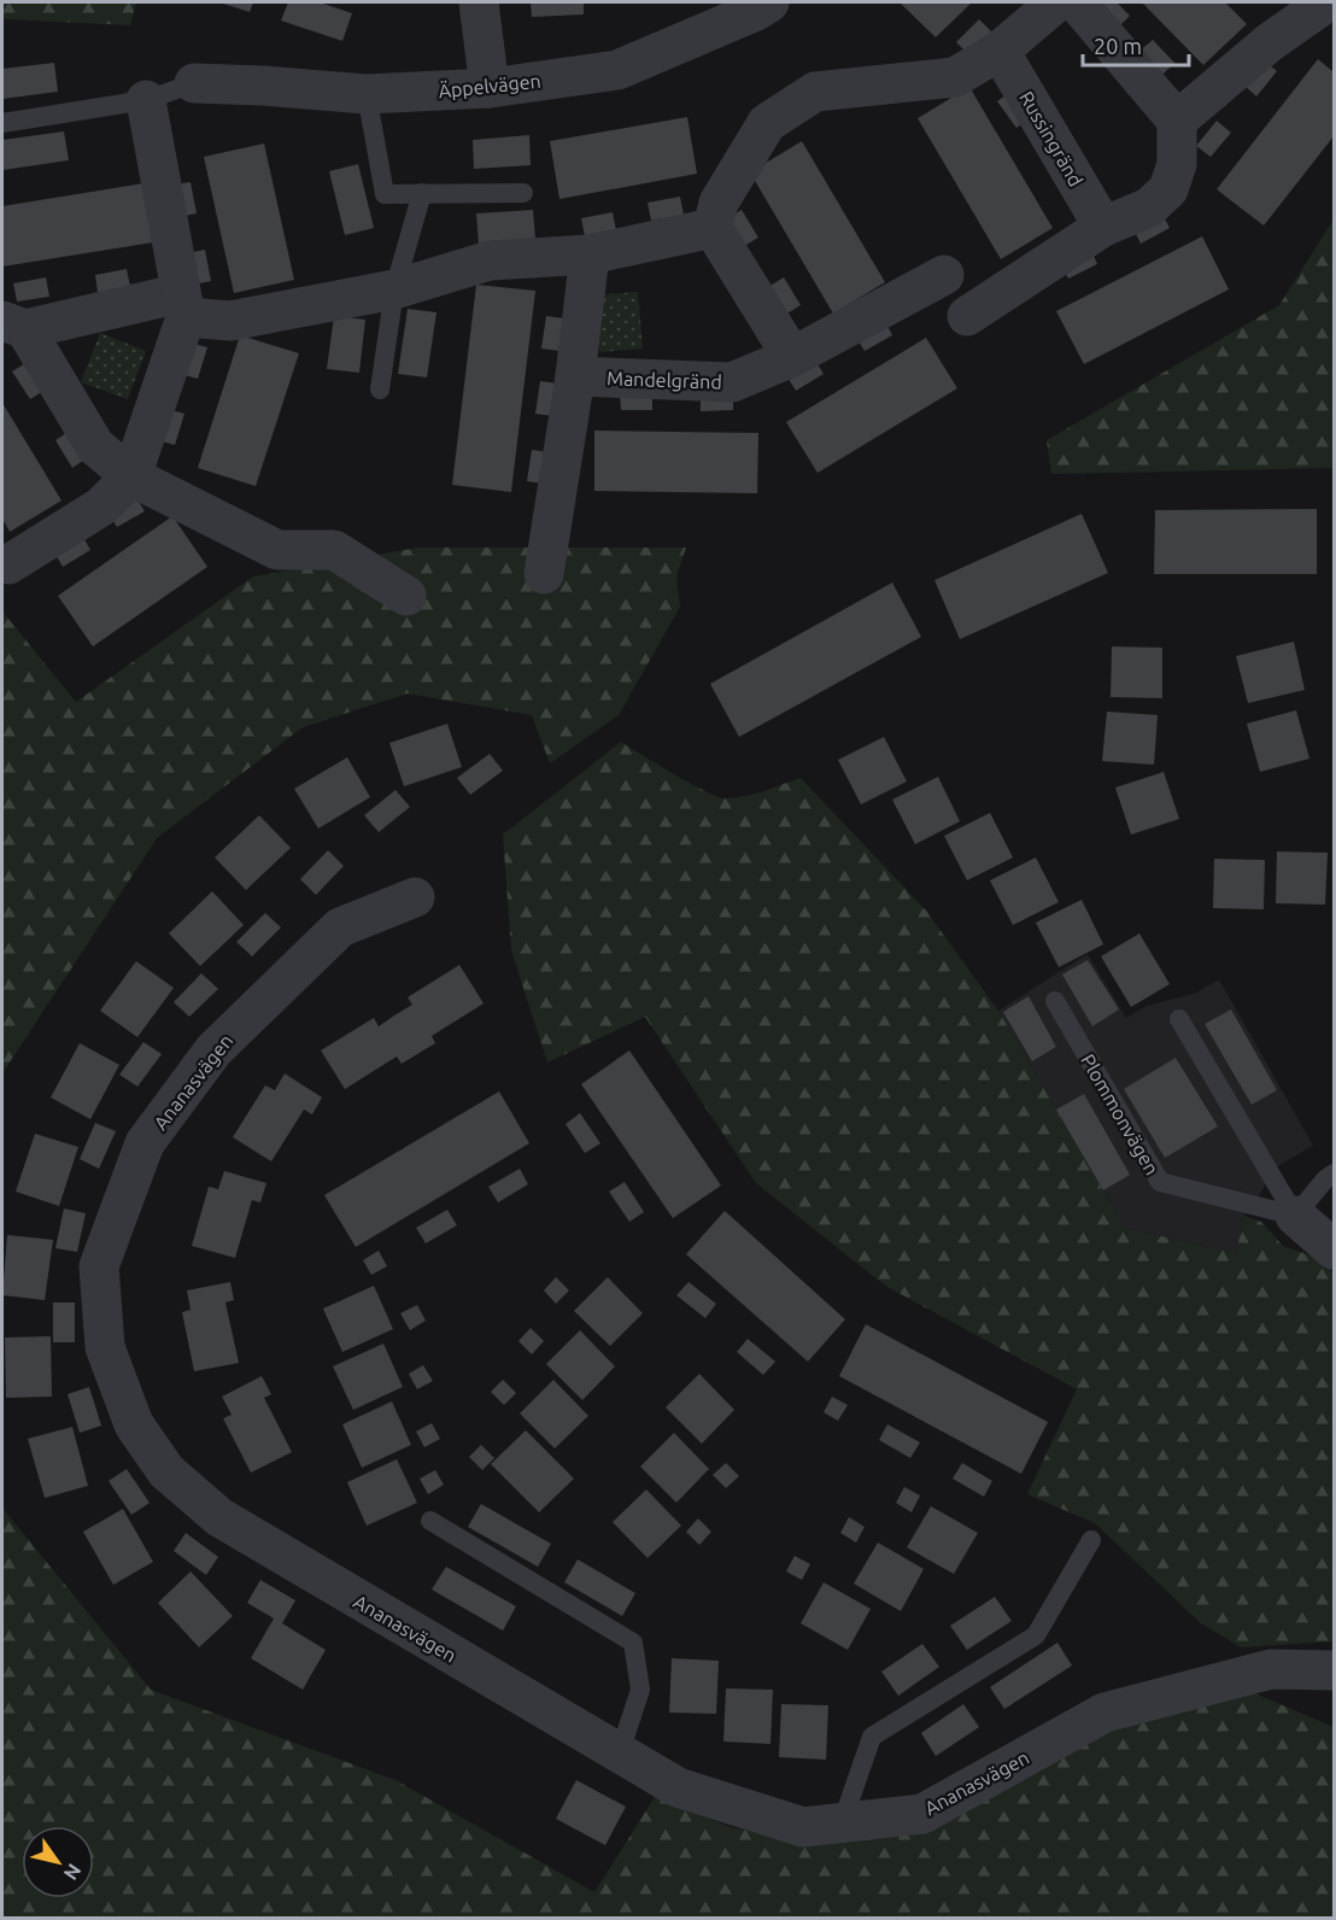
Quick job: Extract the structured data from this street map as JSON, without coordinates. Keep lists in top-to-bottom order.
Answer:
{
  "streets": {
    "street": [
      "Äppelvägen",
      "Russingränd",
      "Mandelgränd",
      "Ananasvägen",
      "Plommonvägen"
    ]
  },
  "scale_bar": "20 m",
  "north": "bottom right"
}
